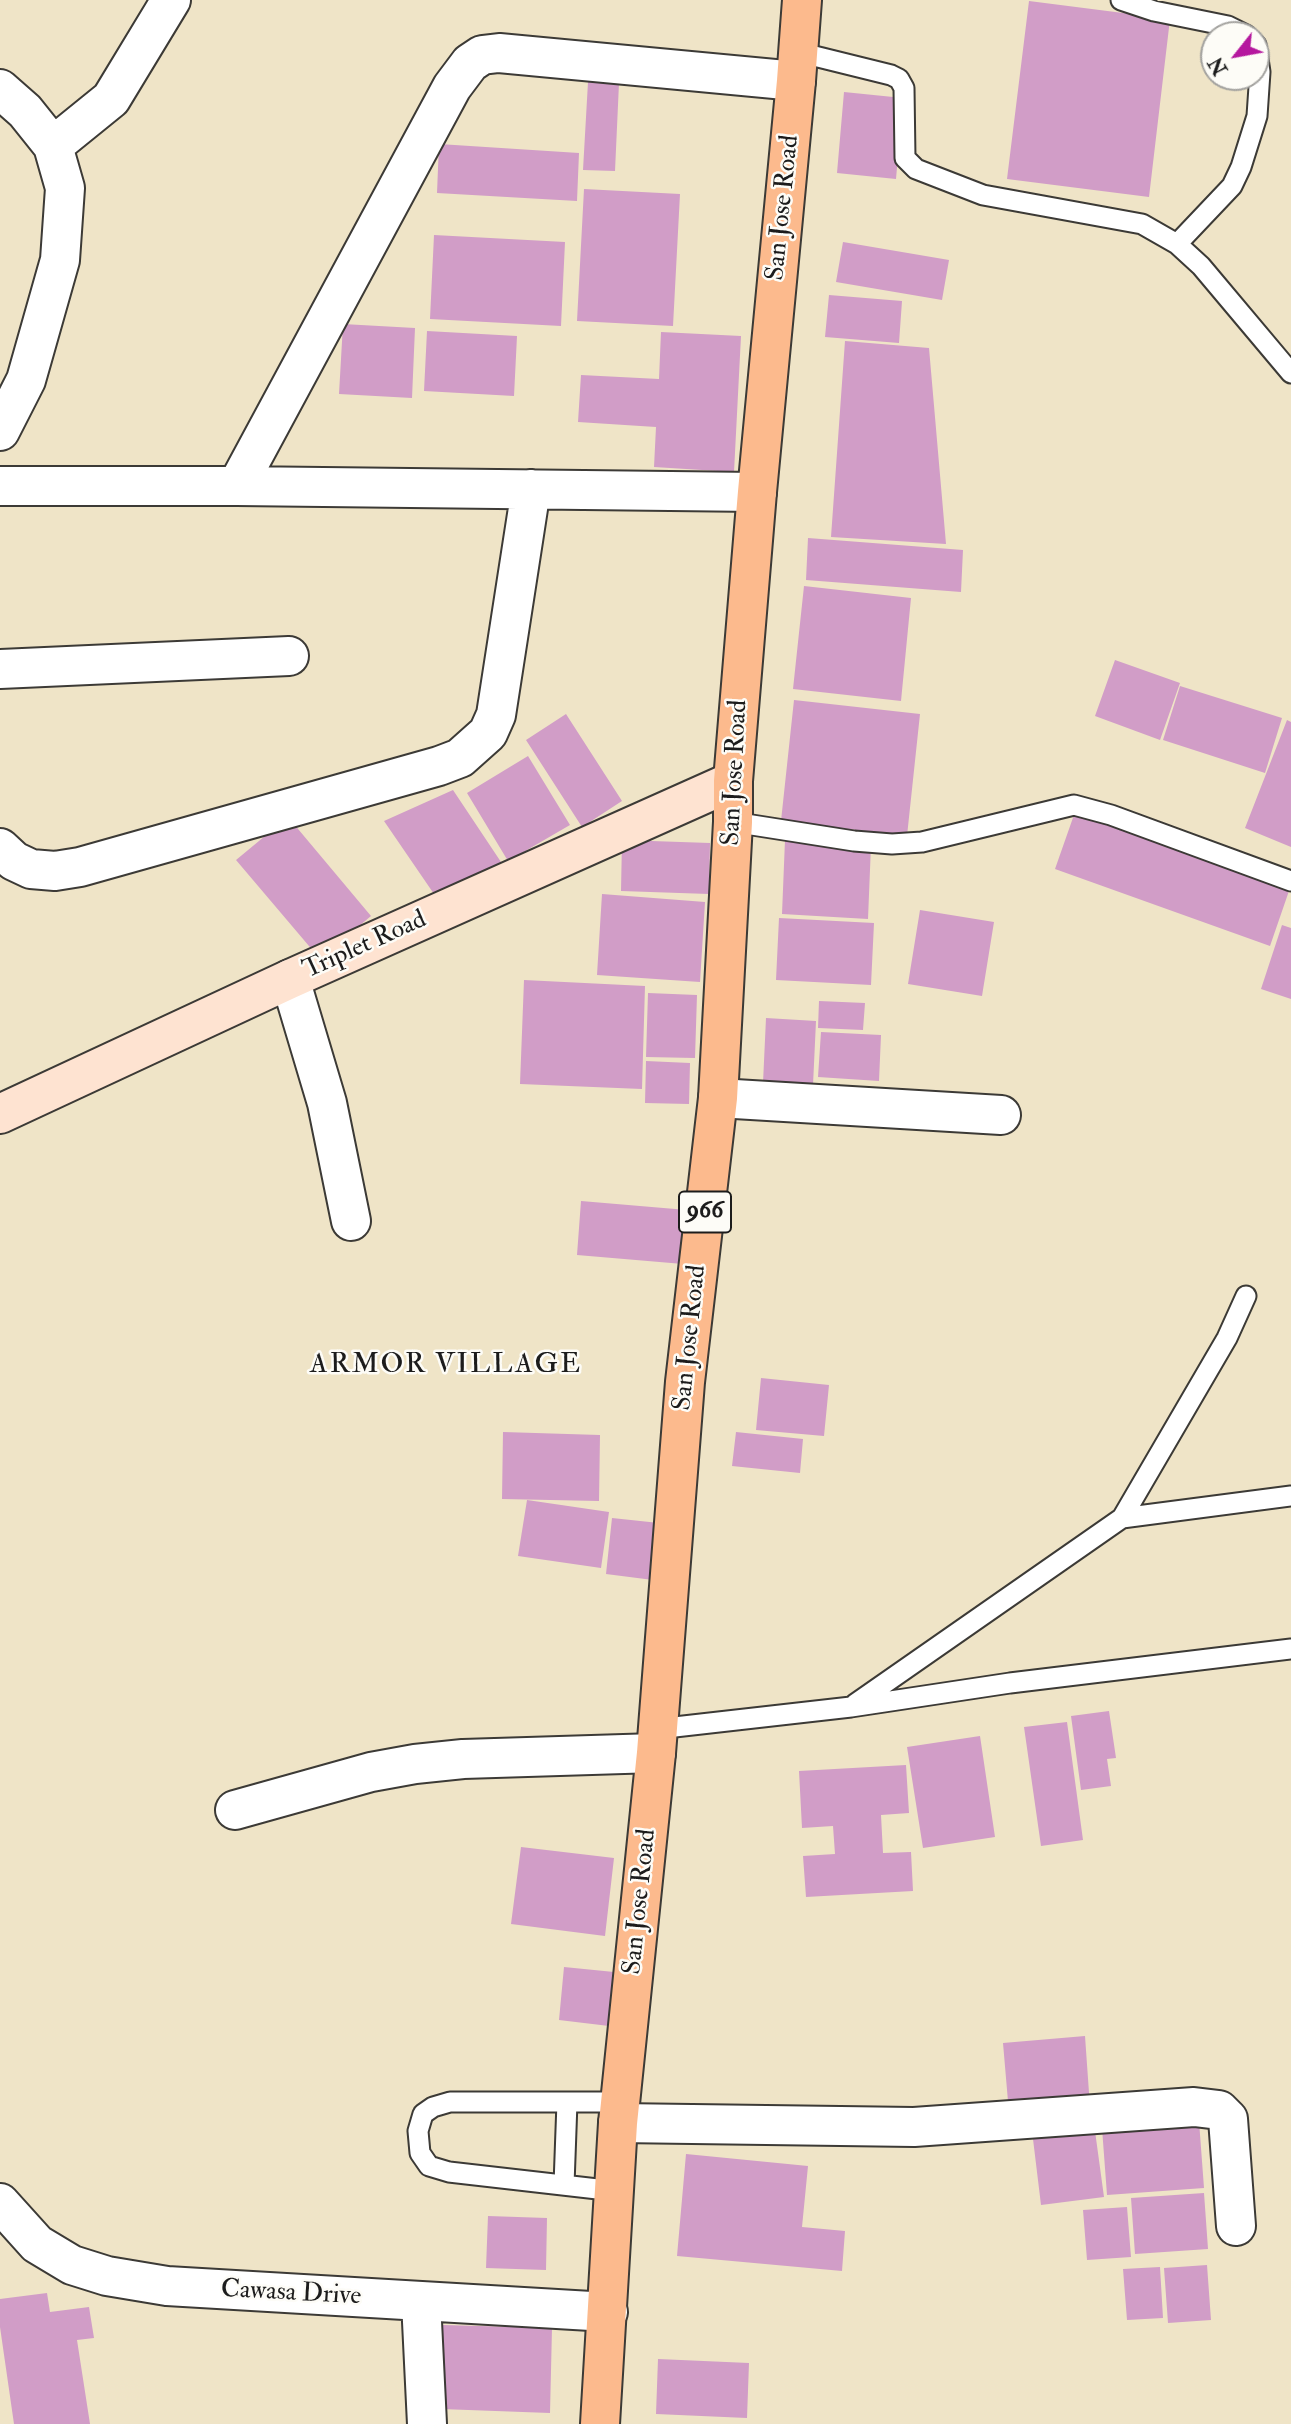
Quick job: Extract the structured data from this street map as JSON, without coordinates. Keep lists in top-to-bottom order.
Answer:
{
  "streets": {
    "main road": ["San Jose Road", "966"],
    "street": ["Triplet Road", "Cawasa Drive"]
  },
  "crossings": [
    ["San Jose Road", "Triplet Road"],
    ["San Jose Road", "Cawasa Drive"]
  ],
  "districts": ["ARMOR VILLAGE"],
  "north": "bottom left"
}
